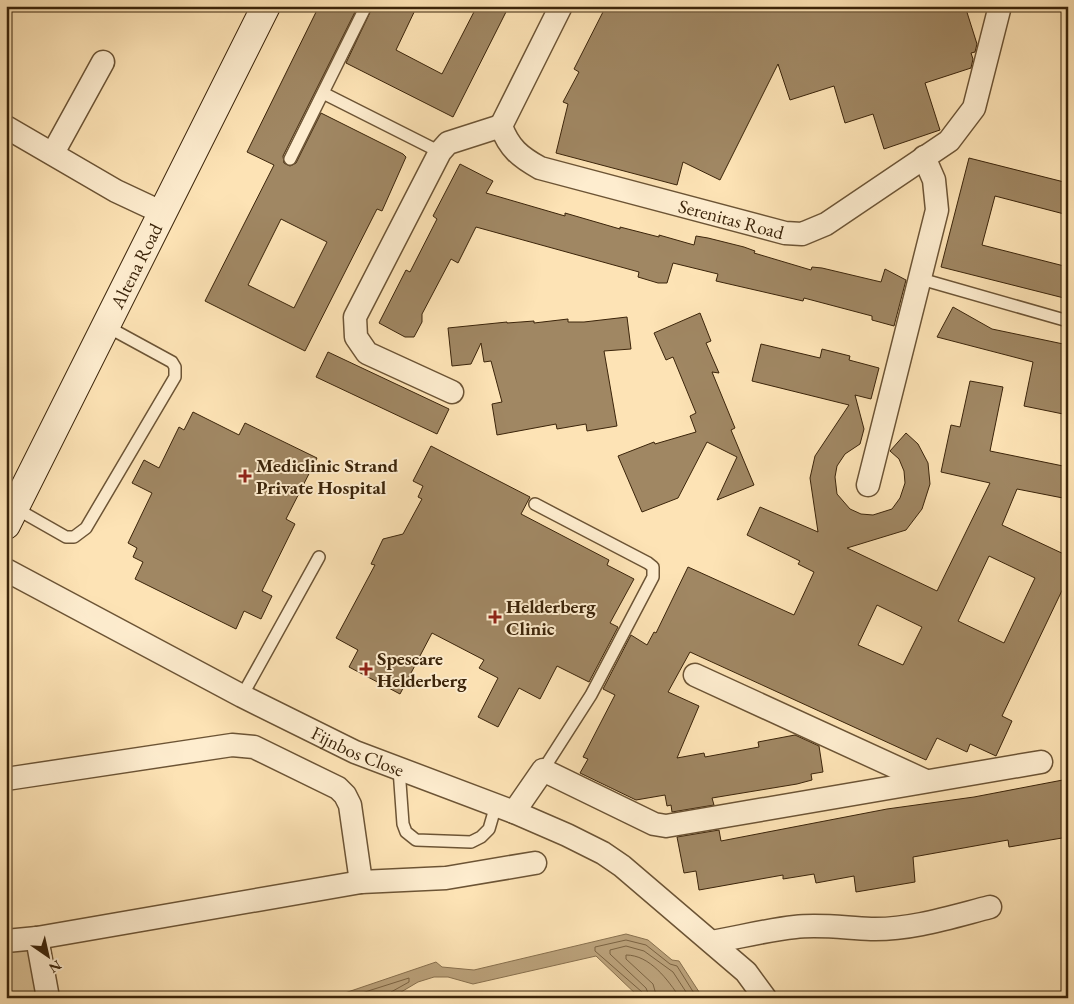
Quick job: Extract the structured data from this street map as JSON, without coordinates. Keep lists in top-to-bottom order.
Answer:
{
  "streets": {
    "street": ["Serenitas Road", "Altena Road", "Fijnbos Close"]
  },
  "places": {
    "health": ["Mediclinic Strand Private Hospital", "Helderberg Clinic", "Spescare Helderberg"]
  },
  "north": "bottom right"
}
